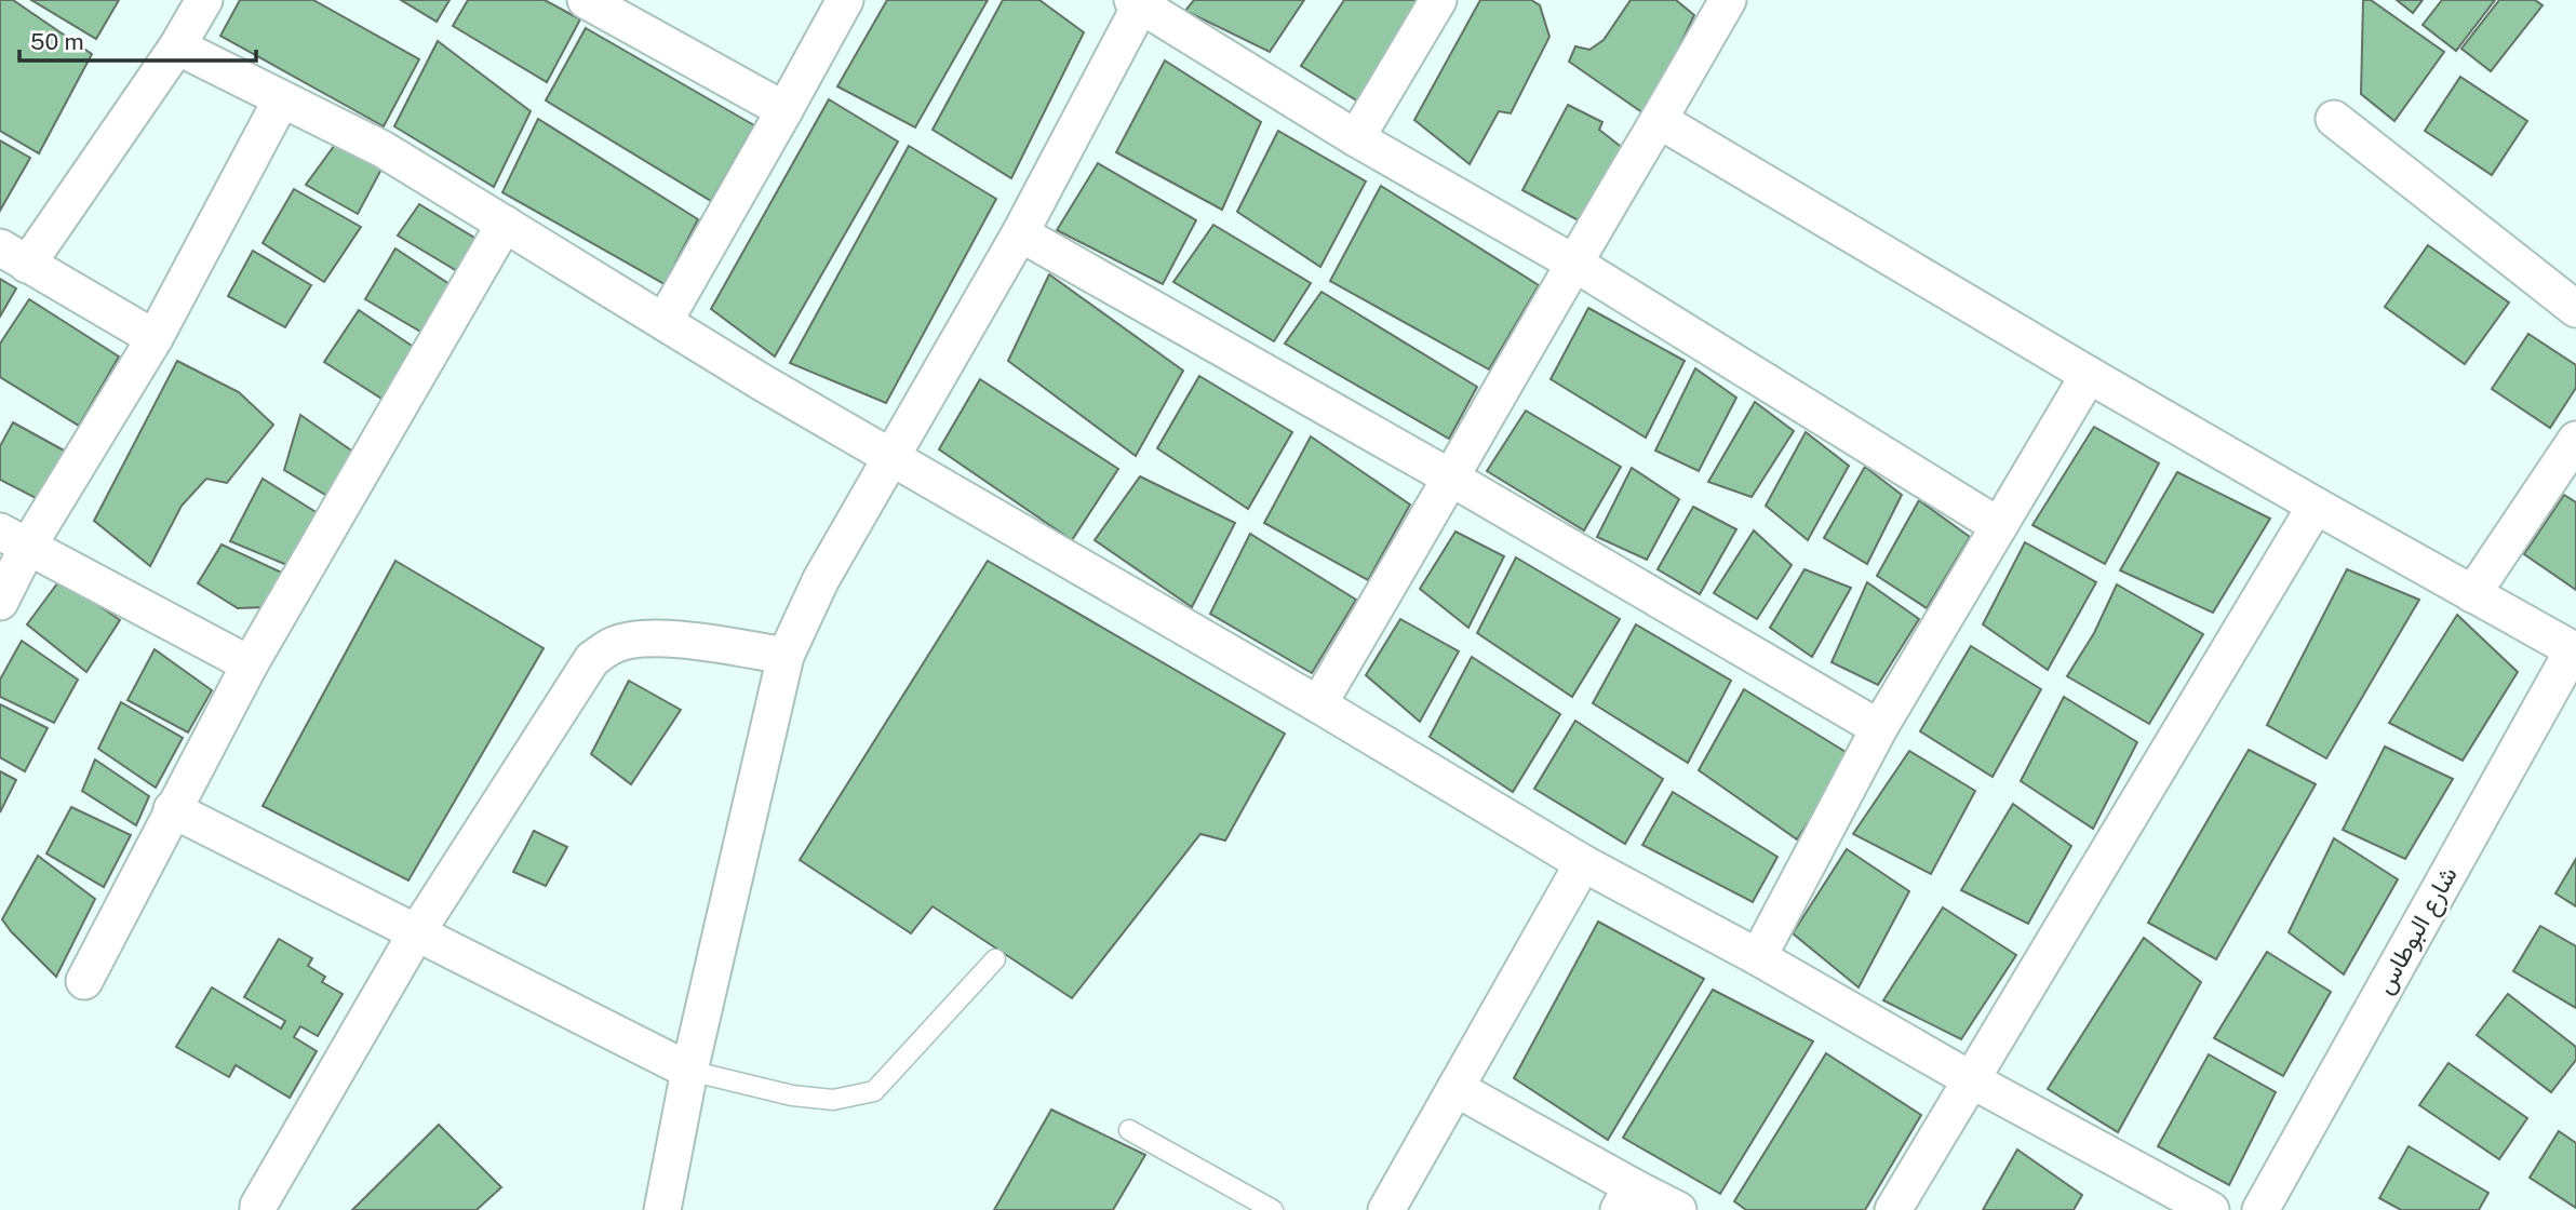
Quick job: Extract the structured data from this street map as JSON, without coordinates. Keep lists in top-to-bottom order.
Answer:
{
  "streets": {
    "street": ["شارع البوطاس"]
  },
  "scale_bar": "50 m"
}
